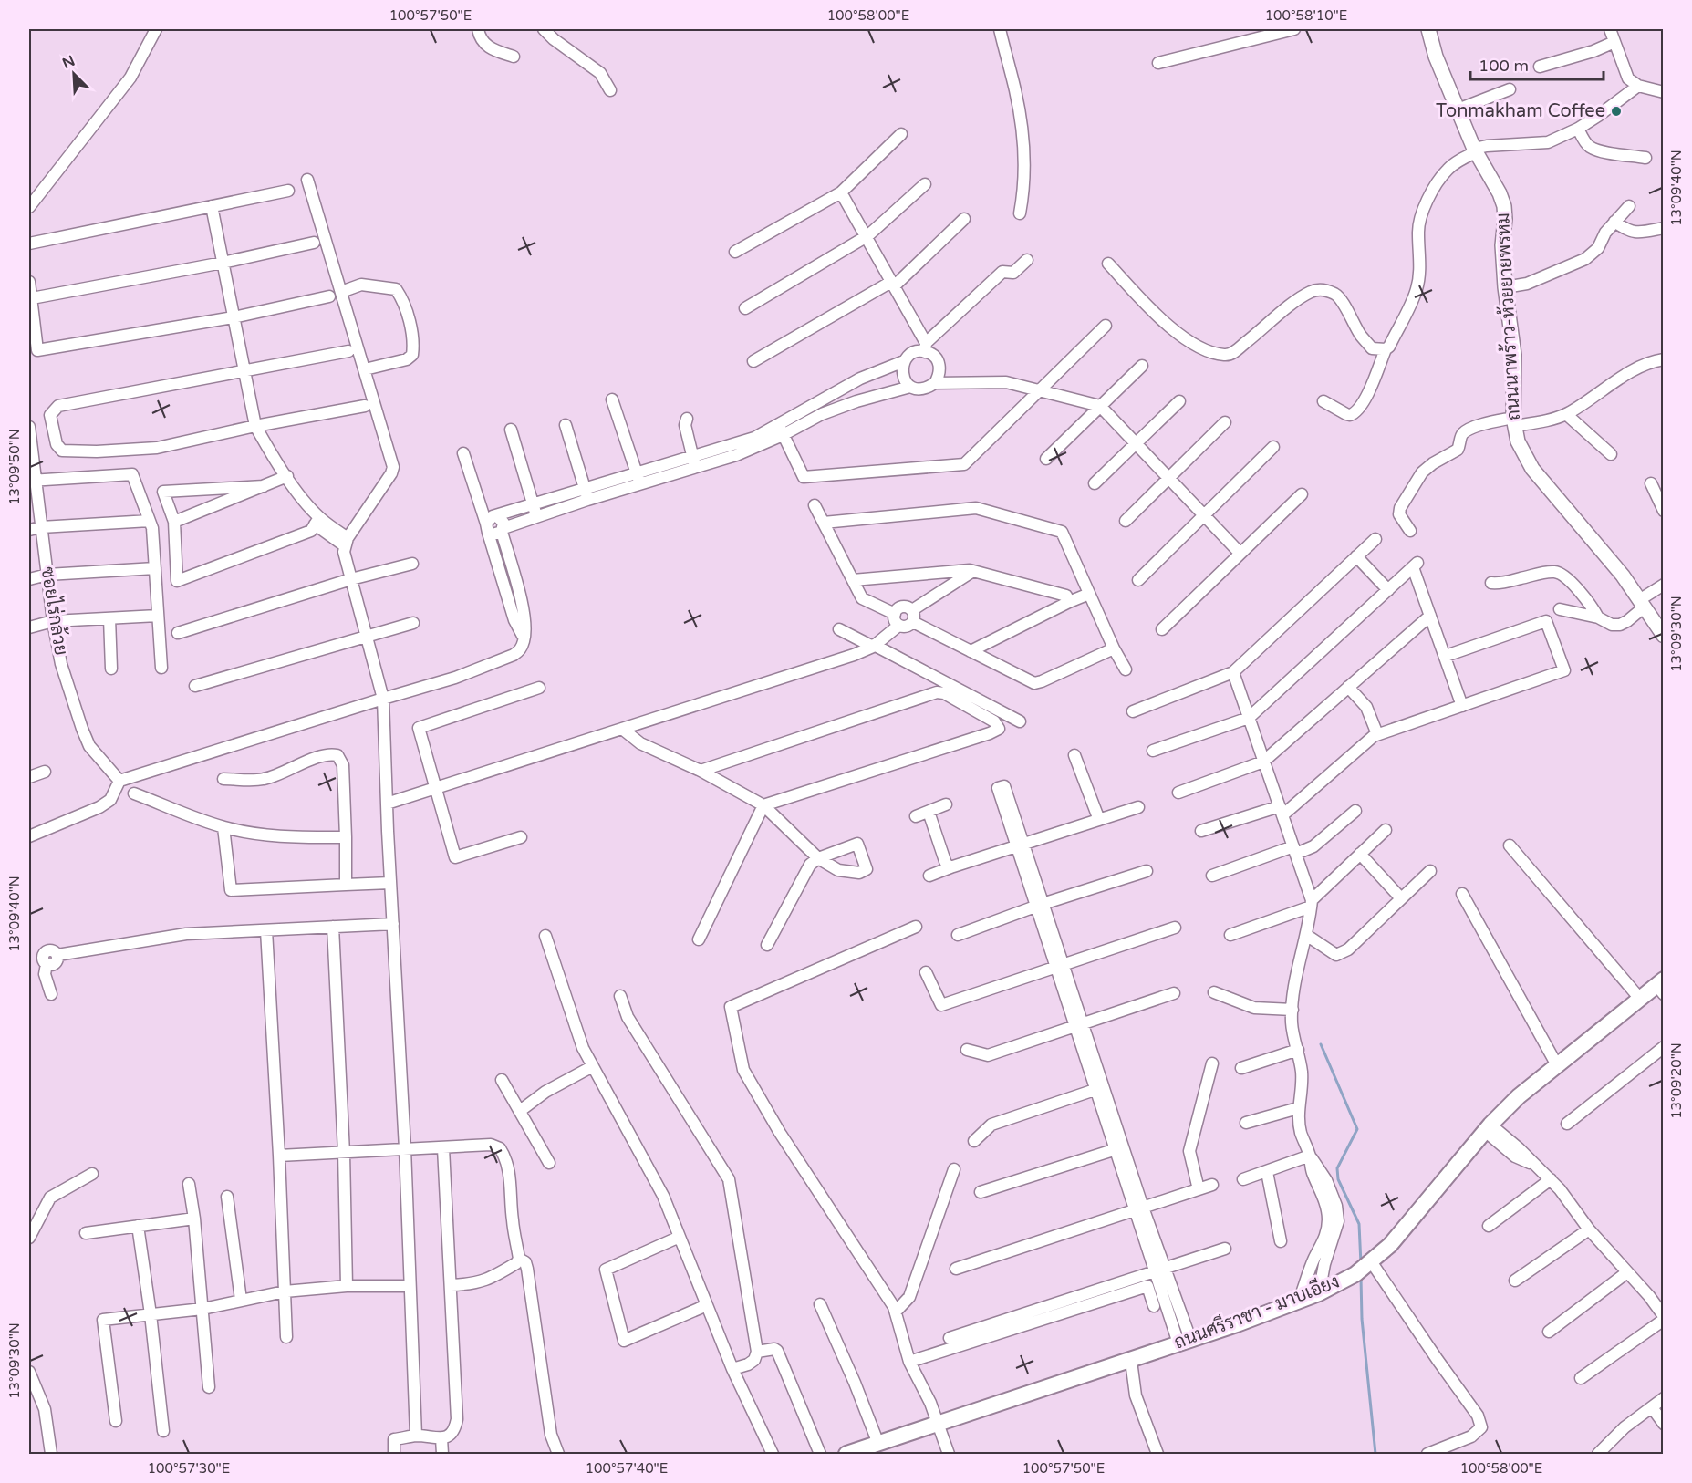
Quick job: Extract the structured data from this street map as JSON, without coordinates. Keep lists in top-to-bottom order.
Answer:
{
  "streets": {
    "main road": ["ถนนศรีราชา - มาบเอียง"],
    "street": ["ถนนนาพร้าว-ห้วยยายพรหม", "ซอยไร่กล้วย"]
  },
  "places": ["Tonmakham Coffee"],
  "scale_bar": "100 m",
  "north": "top left",
  "coordinates": [
    "100°57'50\"E",
    "100°58'00\"E",
    "100°58'10\"E",
    "13°09'40\"N",
    "13°09'50\"N",
    "13°09'30\"N",
    "13°09'20\"N",
    "100°57'30\"E",
    "100°57'40\"E"
  ]
}
